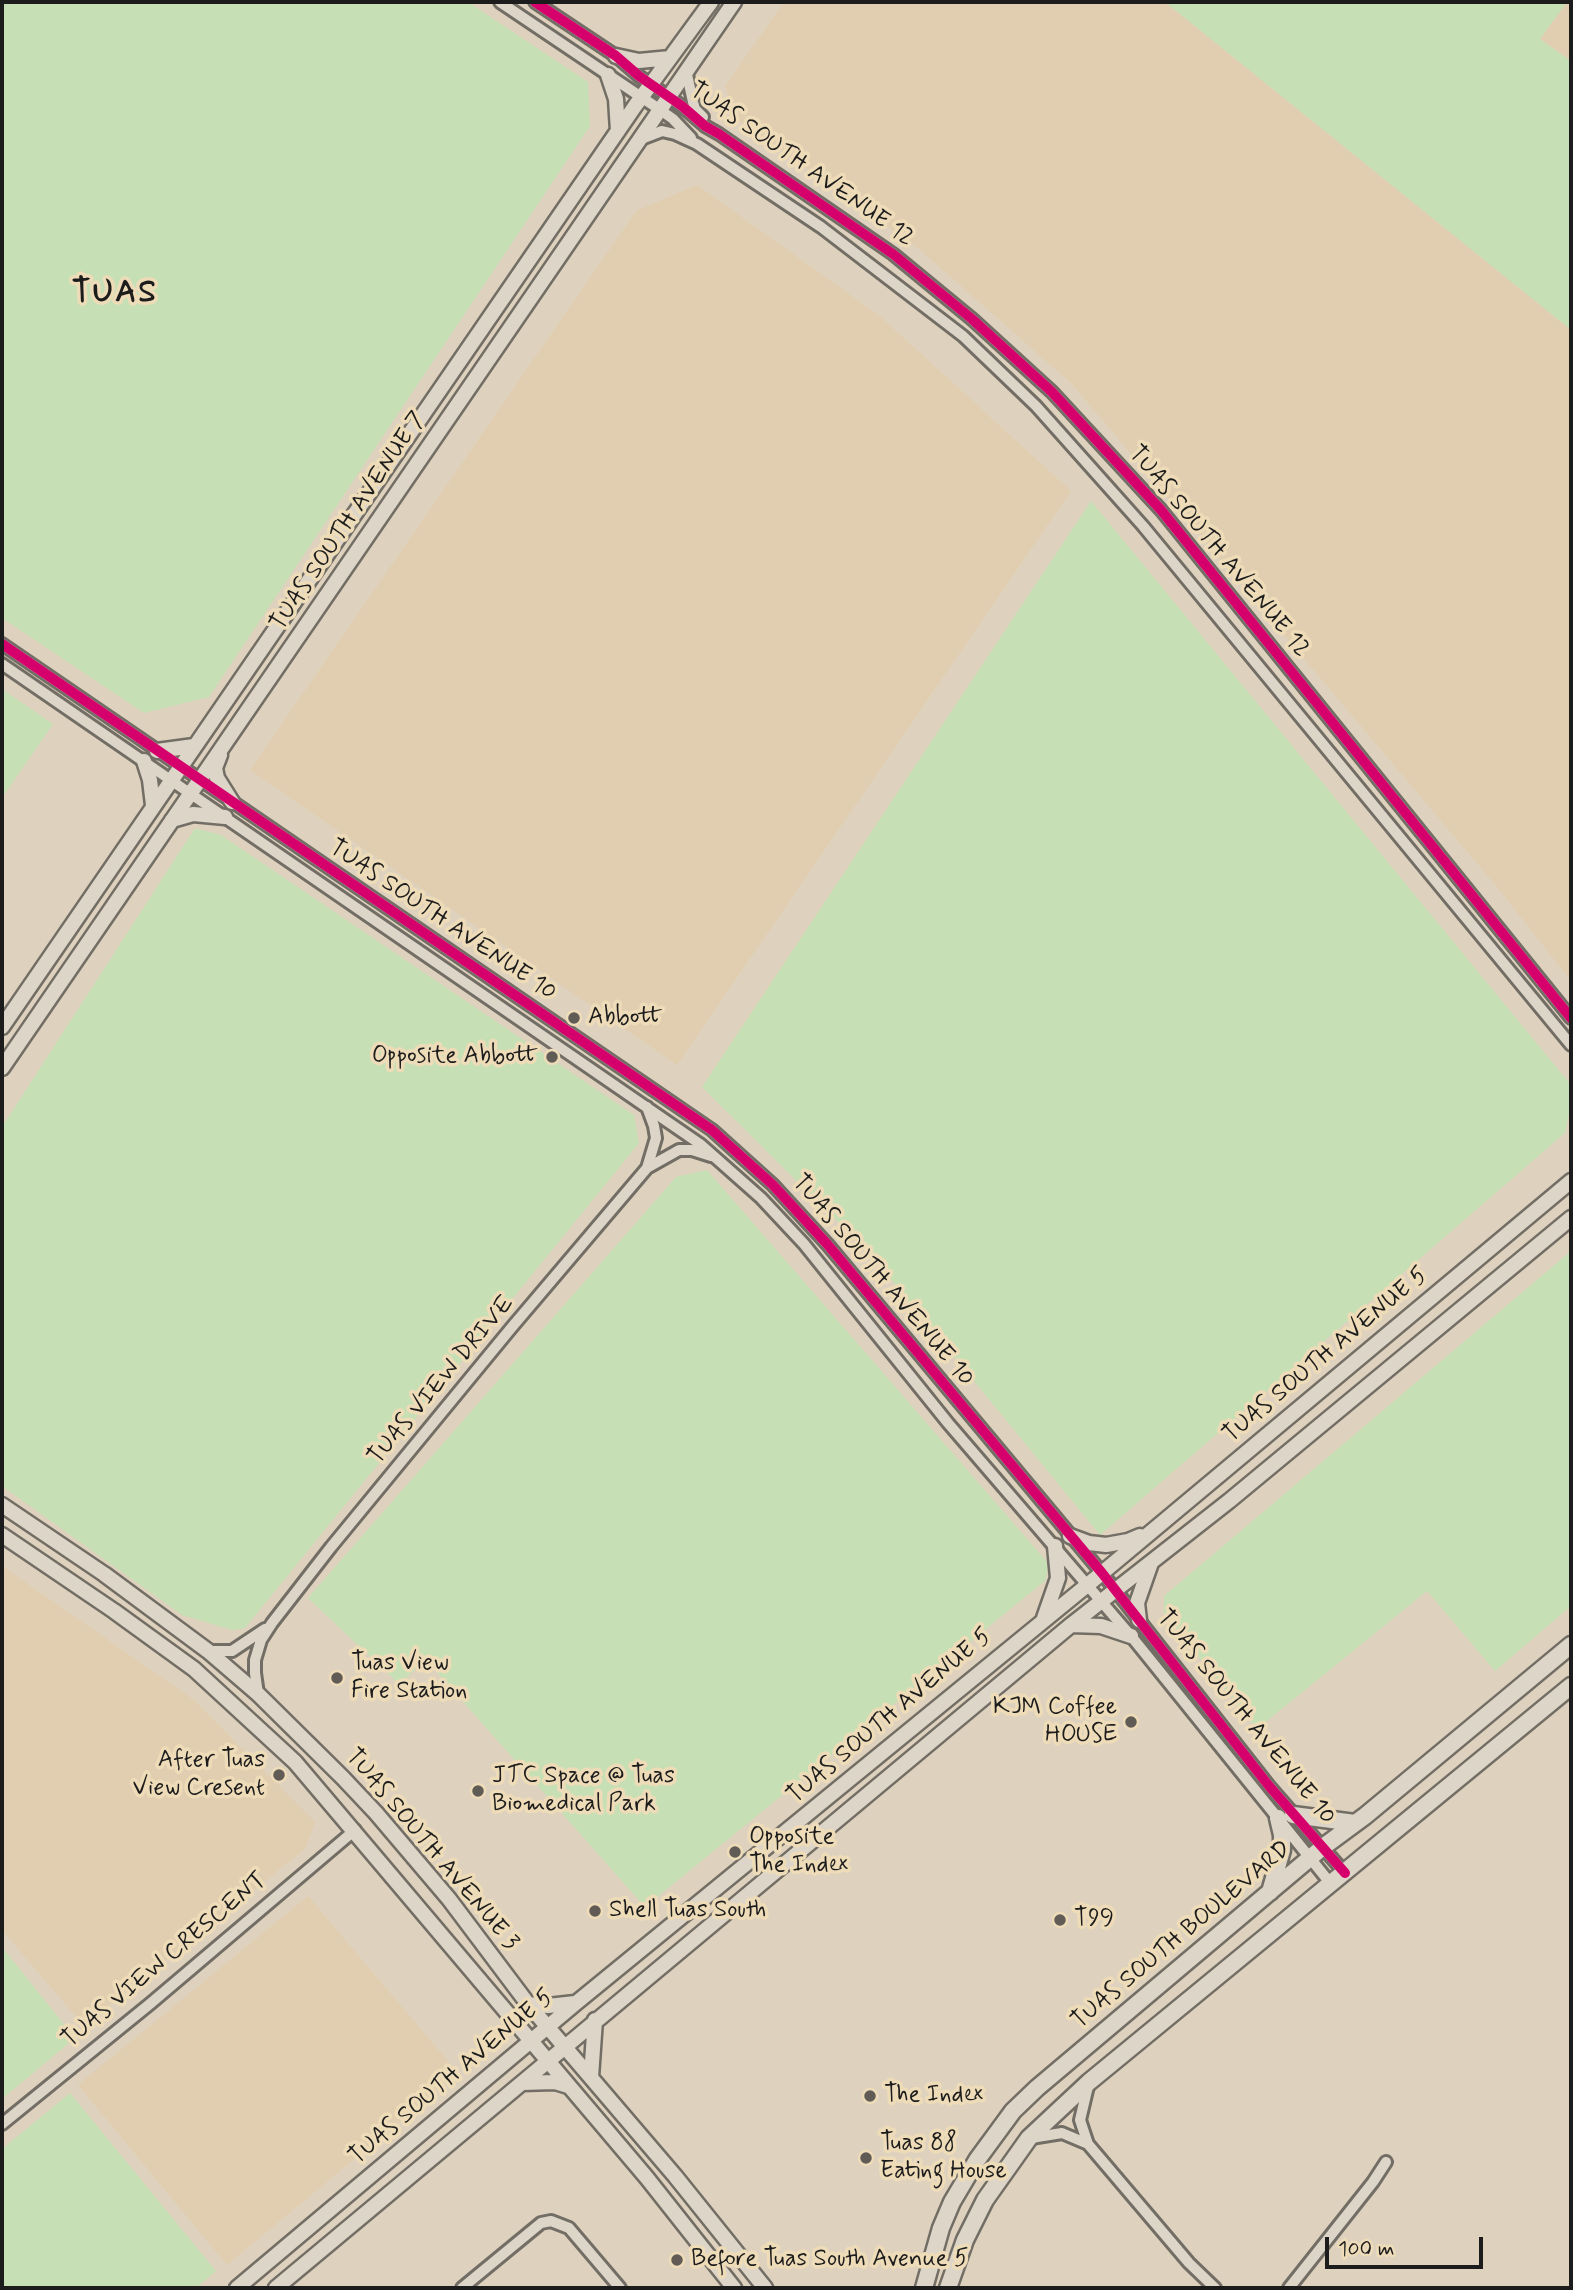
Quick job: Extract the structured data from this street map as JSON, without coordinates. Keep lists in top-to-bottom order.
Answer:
{
  "streets": {
    "main road": ["TUAS SOUTH BOULEVARD"],
    "street": [
      "TUAS SOUTH AVENUE 12",
      "TUAS SOUTH AVENUE 7",
      "TUAS SOUTH AVENUE 10",
      "TUAS SOUTH AVENUE 5",
      "TUAS VIEW DRIVE",
      "TUAS SOUTH AVENUE 3",
      "TUAS VIEW CRESCENT"
    ]
  },
  "crossings": [
    ["TUAS SOUTH AVENUE 12", "TUAS SOUTH AVENUE 7"],
    ["TUAS SOUTH AVENUE 7", "TUAS SOUTH AVENUE 10"],
    ["TUAS SOUTH AVENUE 10", "TUAS SOUTH AVENUE 5"],
    ["TUAS SOUTH AVENUE 10", "TUAS VIEW DRIVE"],
    ["TUAS SOUTH AVENUE 10", "TUAS SOUTH BOULEVARD"],
    ["TUAS SOUTH AVENUE 5", "TUAS SOUTH AVENUE 3"],
    ["TUAS VIEW DRIVE", "TUAS SOUTH AVENUE 3"],
    ["TUAS SOUTH AVENUE 3", "TUAS VIEW CRESCENT"]
  ],
  "districts": ["TUAS"],
  "places": [
    "Abbott",
    "Opposite Abbott",
    "Tuas View Fire Station",
    "KJM Coffee HOUSE",
    "After Tuas View Cresent",
    "JTC Space @ Tuas Biomedical Park",
    "Opposite The Index",
    "Shell Tuas South",
    "T99",
    "The Index",
    "Tuas 88 Eating House",
    "Before Tuas South Avenue 5"
  ],
  "scale_bar": "100 m"
}
